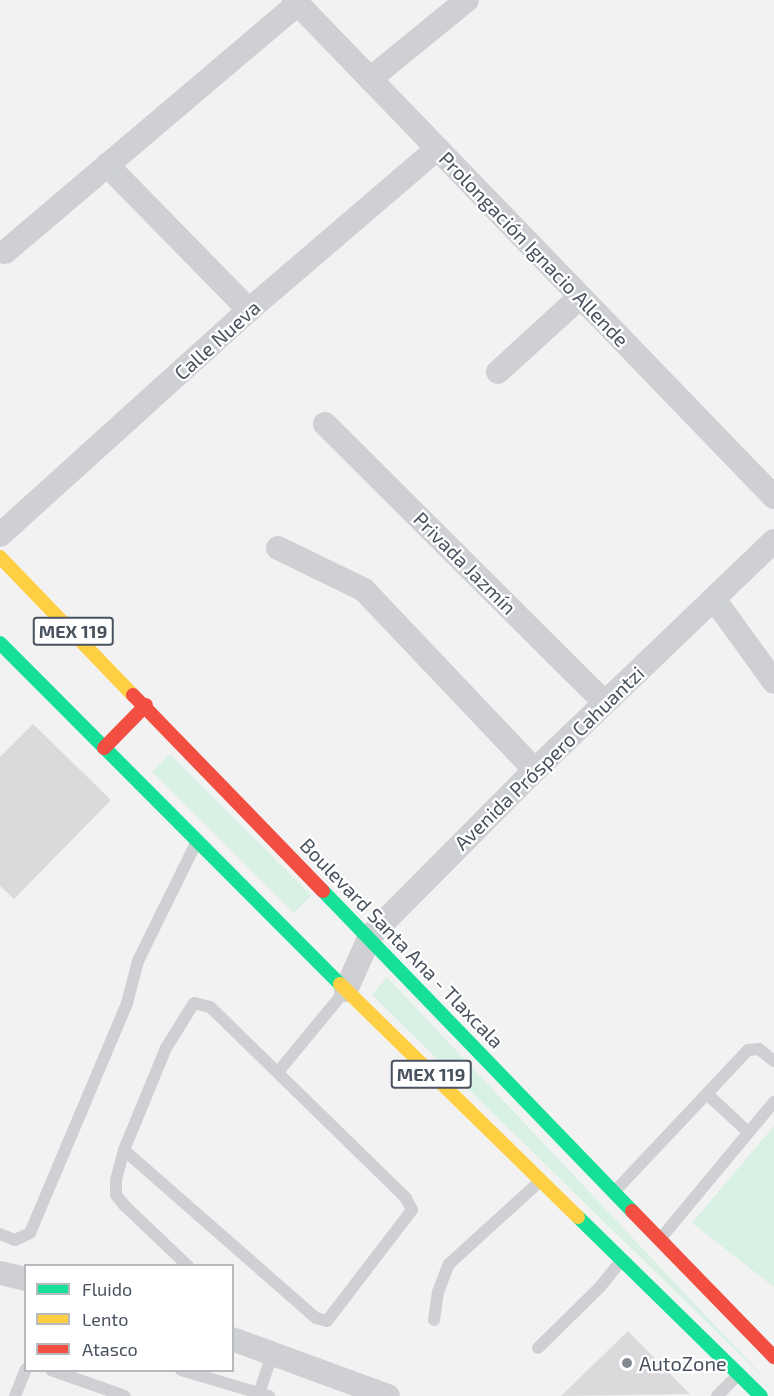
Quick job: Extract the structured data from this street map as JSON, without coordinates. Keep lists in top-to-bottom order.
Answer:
{
  "streets": {
    "main road": ["MEX 119", "Boulevard Santa Ana - Tlaxcala"],
    "street": [
      "Prolongación Ignacio Allende",
      "Calle Nueva",
      "Privada Jazmín",
      "Avenida Próspero Cahuantzi"
    ]
  },
  "crossings": [
    ["Prolongación Ignacio Allende", "Calle Nueva"],
    ["Privada Jazmín", "Avenida Próspero Cahuantzi"],
    ["MEX 119", "Avenida Próspero Cahuantzi"],
    ["Avenida Próspero Cahuantzi", "Boulevard Santa Ana - Tlaxcala"]
  ],
  "places": ["AutoZone"],
  "legend": ["Fluido", "Lento", "Atasco"]
}
